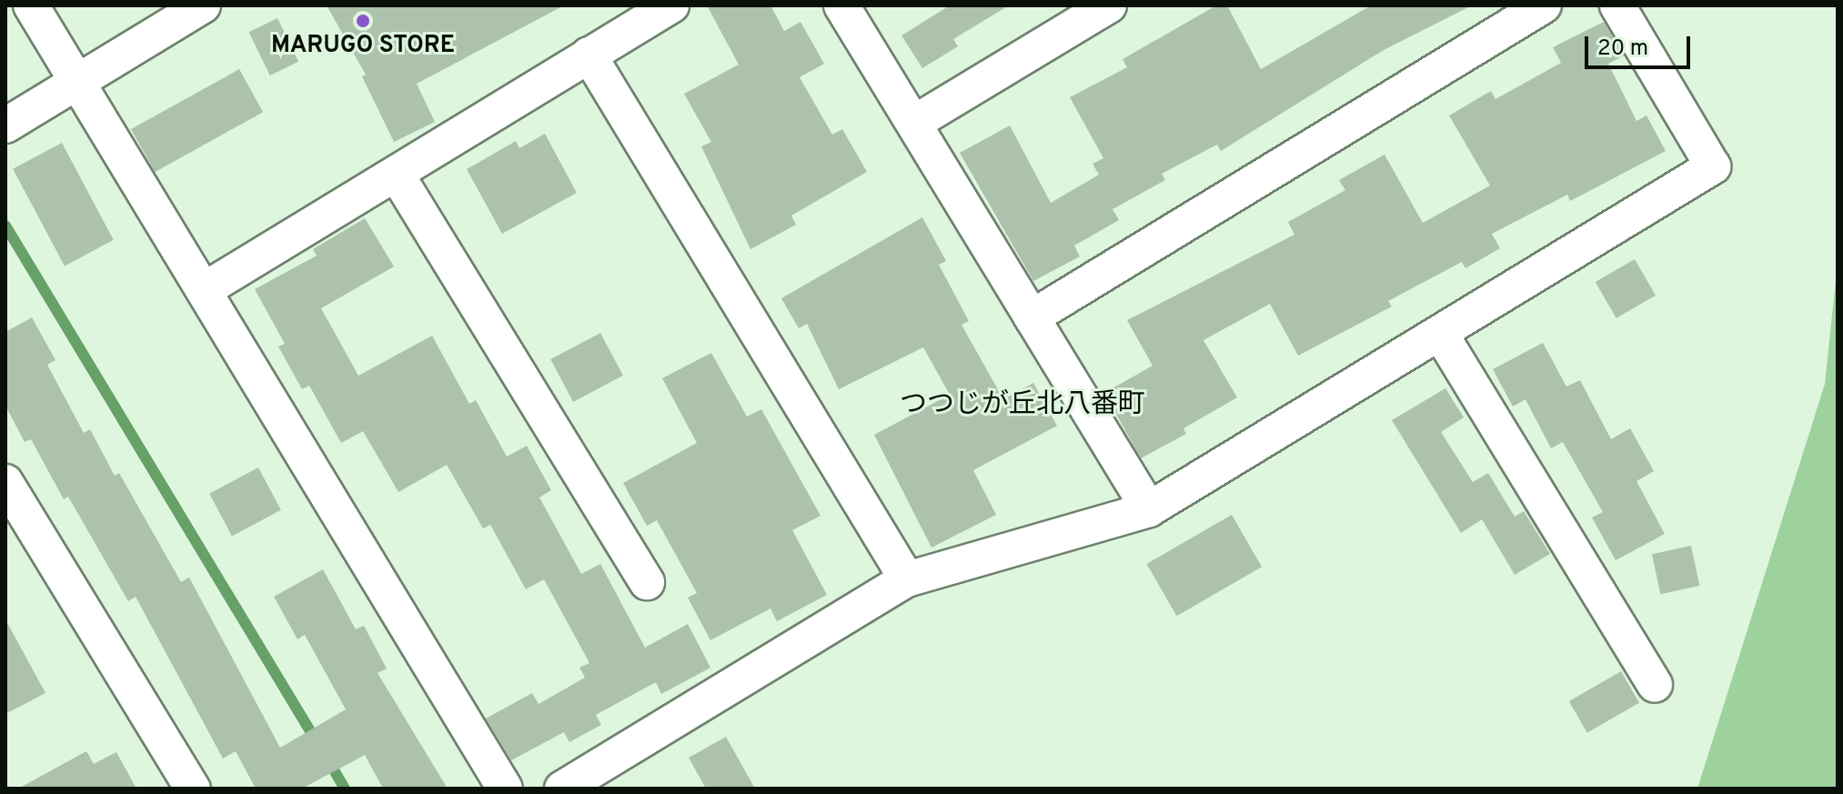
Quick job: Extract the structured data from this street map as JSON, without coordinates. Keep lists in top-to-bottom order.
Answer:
{
  "districts": ["つつじが丘北八番町"],
  "places": ["MARUGO STORE"],
  "scale_bar": "20 m"
}
